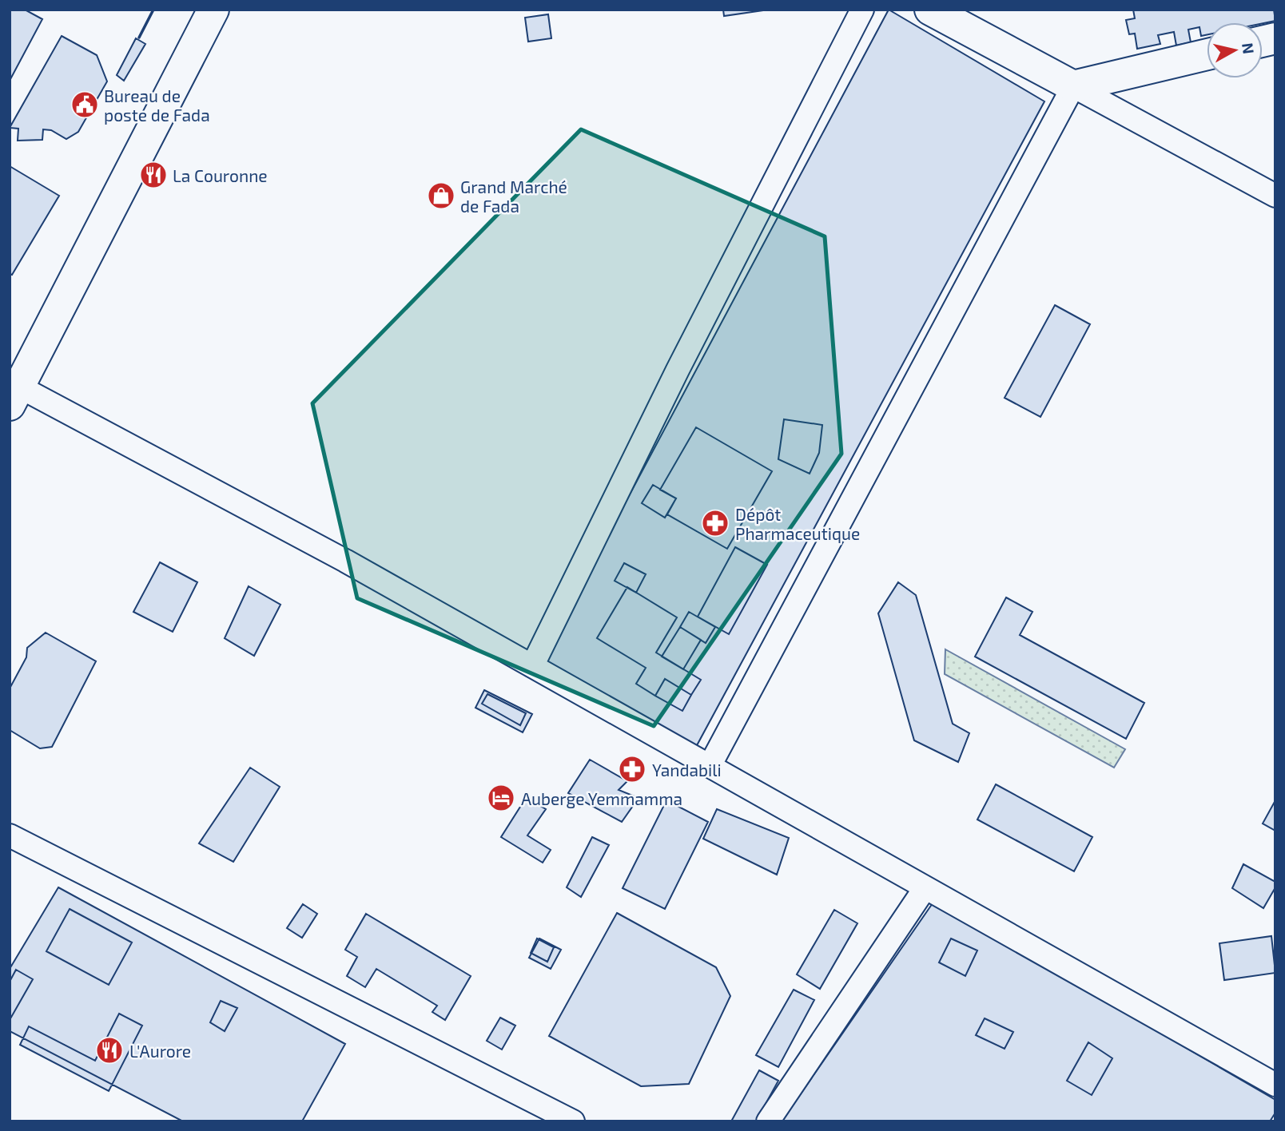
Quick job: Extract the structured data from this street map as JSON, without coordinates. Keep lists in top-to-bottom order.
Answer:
{
  "places": {
    "public building": ["Bureau de poste de Fada"],
    "restaurant": ["La Couronne", "L'Aurore"],
    "shop": ["Grand Marché de Fada"],
    "pharmacy": ["Dépôt Pharmaceutique", "Yandabili"],
    "hotel": ["Auberge Yemmamma"]
  },
  "north": "right"
}
